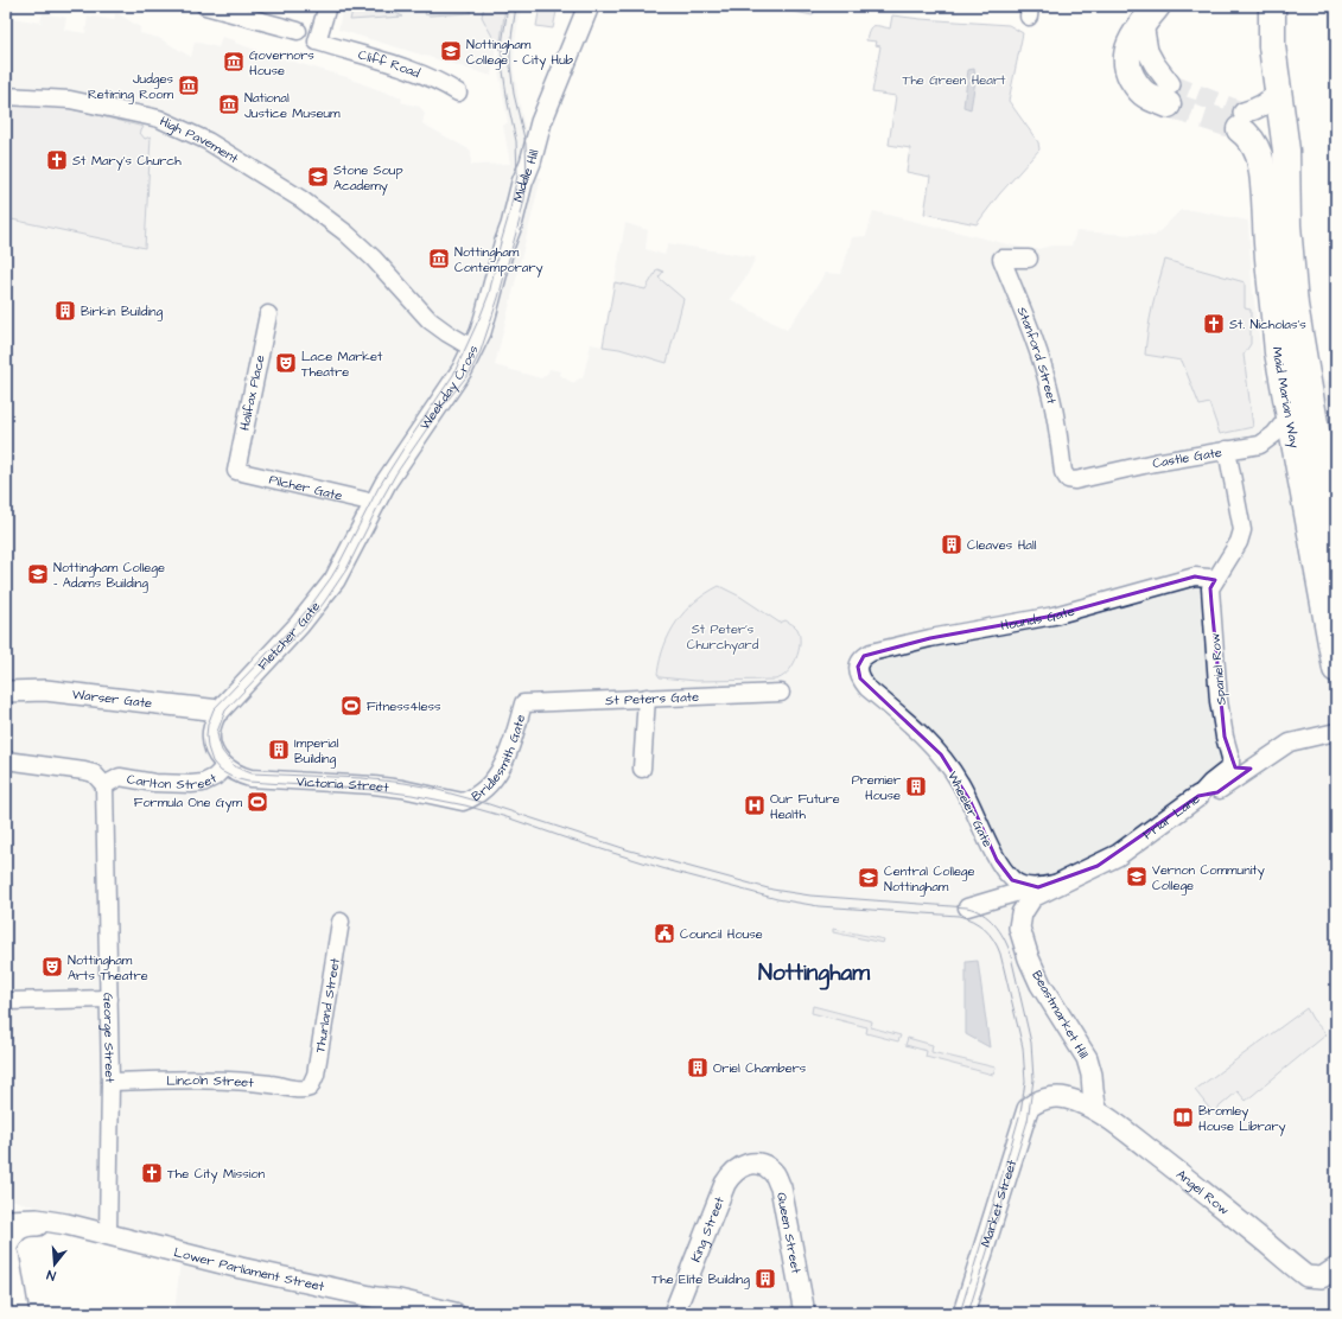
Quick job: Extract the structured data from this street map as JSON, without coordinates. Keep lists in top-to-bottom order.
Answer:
{
  "streets": {
    "main road": ["Maid Marian Way"],
    "street": [
      "Cliff Road",
      "High Pavement",
      "Middle Hill",
      "Stanford Street",
      "Weekday Cross",
      "Halifax Place",
      "Castle Gate",
      "Pilcher Gate",
      "Hounds Gate",
      "Fletcher Gate",
      "Spaniel Row",
      "St Peters Gate",
      "Warser Gate",
      "Bridlesmith Gate",
      "Carlton Street",
      "Victoria Street",
      "Wheeler Gate",
      "Friar Lane",
      "Thurland Street",
      "Beastmarket Hill",
      "George Street",
      "Lincoln Street",
      "Angel Row",
      "Market Street",
      "King Street",
      "Queen Street",
      "Lower Parliament Street"
    ]
  },
  "crossings": [
    ["High Pavement", "Weekday Cross"],
    ["Middle Hill", "Weekday Cross"],
    ["Stanford Street", "Castle Gate"],
    ["Weekday Cross", "Pilcher Gate"],
    ["Weekday Cross", "Fletcher Gate"],
    ["Halifax Place", "Pilcher Gate"],
    ["Maid Marian Way", "Castle Gate"],
    ["Pilcher Gate", "Fletcher Gate"],
    ["Hounds Gate", "Spaniel Row"],
    ["Hounds Gate", "Wheeler Gate"],
    ["Fletcher Gate", "Warser Gate"],
    ["Fletcher Gate", "Carlton Street"],
    ["Fletcher Gate", "Victoria Street"],
    ["St Peters Gate", "Bridlesmith Gate"],
    ["Bridlesmith Gate", "Victoria Street"],
    ["Carlton Street", "Victoria Street"],
    ["Carlton Street", "George Street"],
    ["Wheeler Gate", "Friar Lane"],
    ["Friar Lane", "Beastmarket Hill"],
    ["Thurland Street", "Lincoln Street"],
    ["Beastmarket Hill", "Angel Row"],
    ["George Street", "Lincoln Street"],
    ["George Street", "Lower Parliament Street"],
    ["Angel Row", "Market Street"],
    ["King Street", "Queen Street"]
  ],
  "districts": ["Nottingham"],
  "parks": ["The Green Heart", "St Peter's Churchyard"],
  "places": {
    "school or university": [
      "Nottingham College - City Hub",
      "Stone Soup Academy",
      "Nottingham College - Adams Building",
      "Vernon Community College",
      "Central College Nottingham"
    ],
    "museum": [
      "Governors House",
      "Judges Retiring Room",
      "National Justice Museum",
      "Nottingham Contemporary"
    ],
    "church": ["St Mary's Church", "St. Nicholas's", "The City Mission"],
    "building": [
      "Birkin Building",
      "Cleaves Hall",
      "Imperial Building",
      "Premier House",
      "Oriel Chambers",
      "The Elite Building"
    ],
    "theatre": ["Lace Market Theatre", "Nottingham Arts Theatre"],
    "sports": ["Fitness4less", "Formula One Gym"],
    "hospital": ["Our Future Health"],
    "public building": ["Council House"],
    "library": ["Bromley House Library"]
  },
  "north": "bottom"
}
